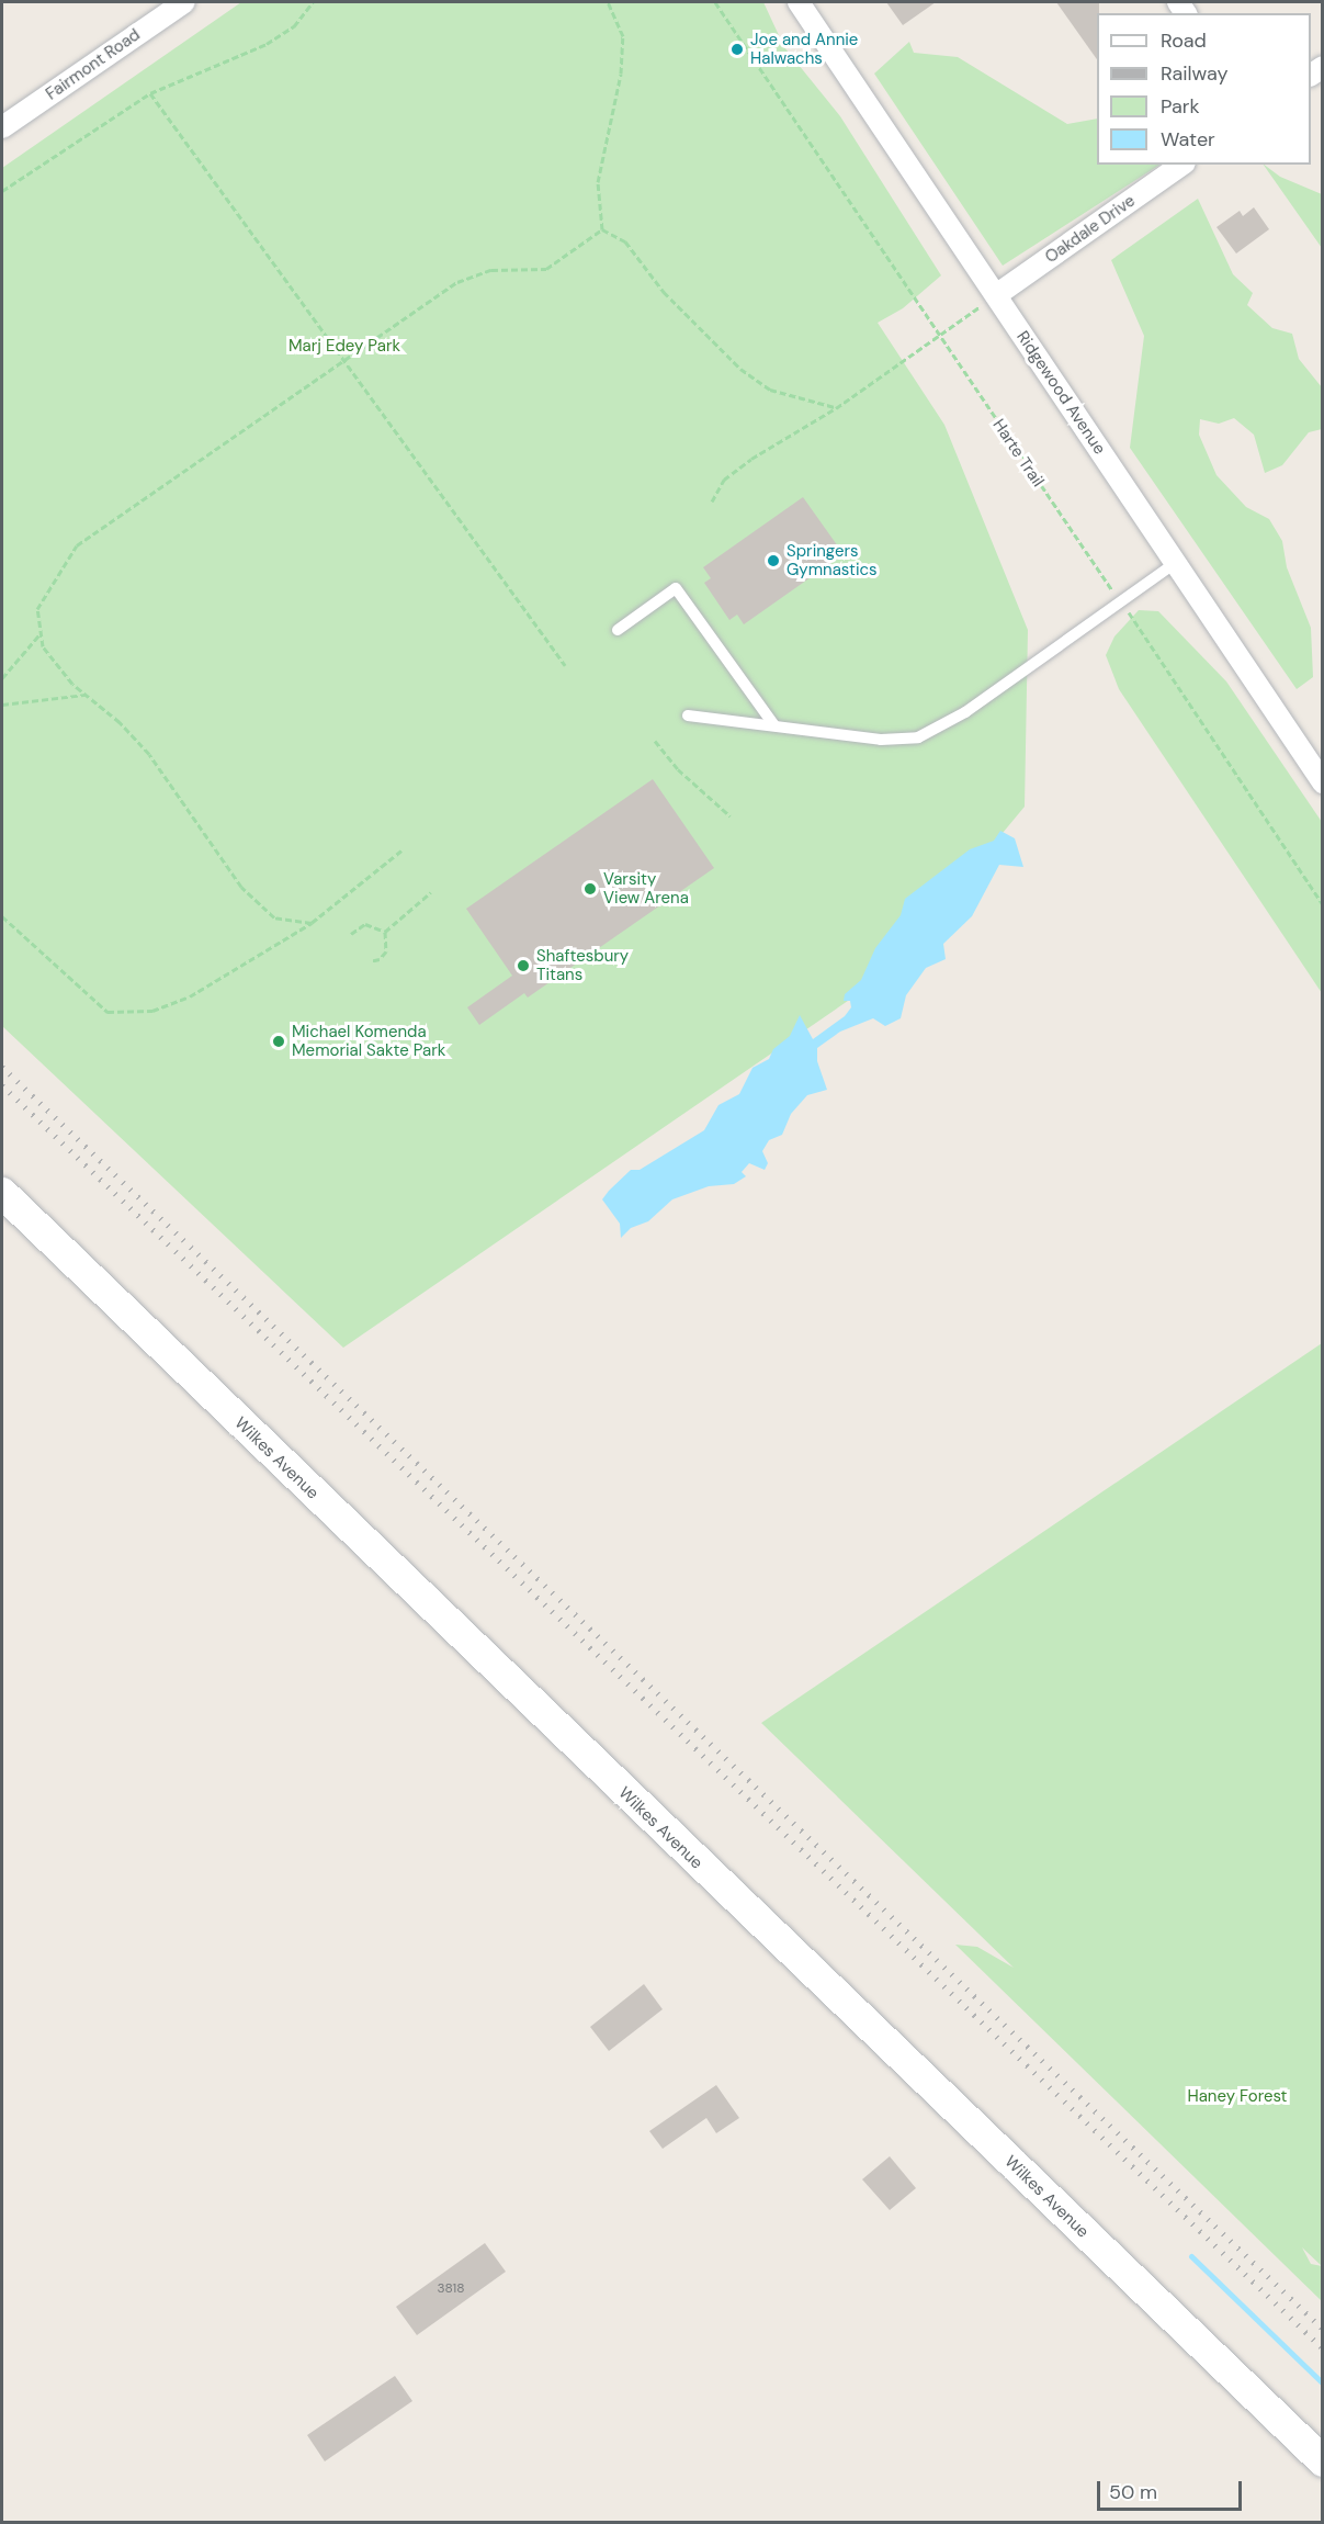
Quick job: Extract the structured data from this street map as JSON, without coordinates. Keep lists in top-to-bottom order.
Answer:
{
  "streets": {
    "main road": ["Wilkes Avenue"],
    "street": ["Fairmont Road", "Oakdale Drive", "Ridgewood Avenue"],
    "path": ["Harte Trail"]
  },
  "crossings": [
    ["Oakdale Drive", "Ridgewood Avenue"]
  ],
  "parks": ["Marj Edey Park", "Haney Forest"],
  "places": [
    "Joe and Annie Halwachs",
    "Springers Gymnastics",
    "Varsity View Arena",
    "Shaftesbury Titans",
    "Michael Komenda Memorial Sakte Park"
  ],
  "house_numbers": ["3818"],
  "legend": [
    "Road",
    "Railway",
    "Park",
    "Water"
  ],
  "scale_bar": "50 m"
}
